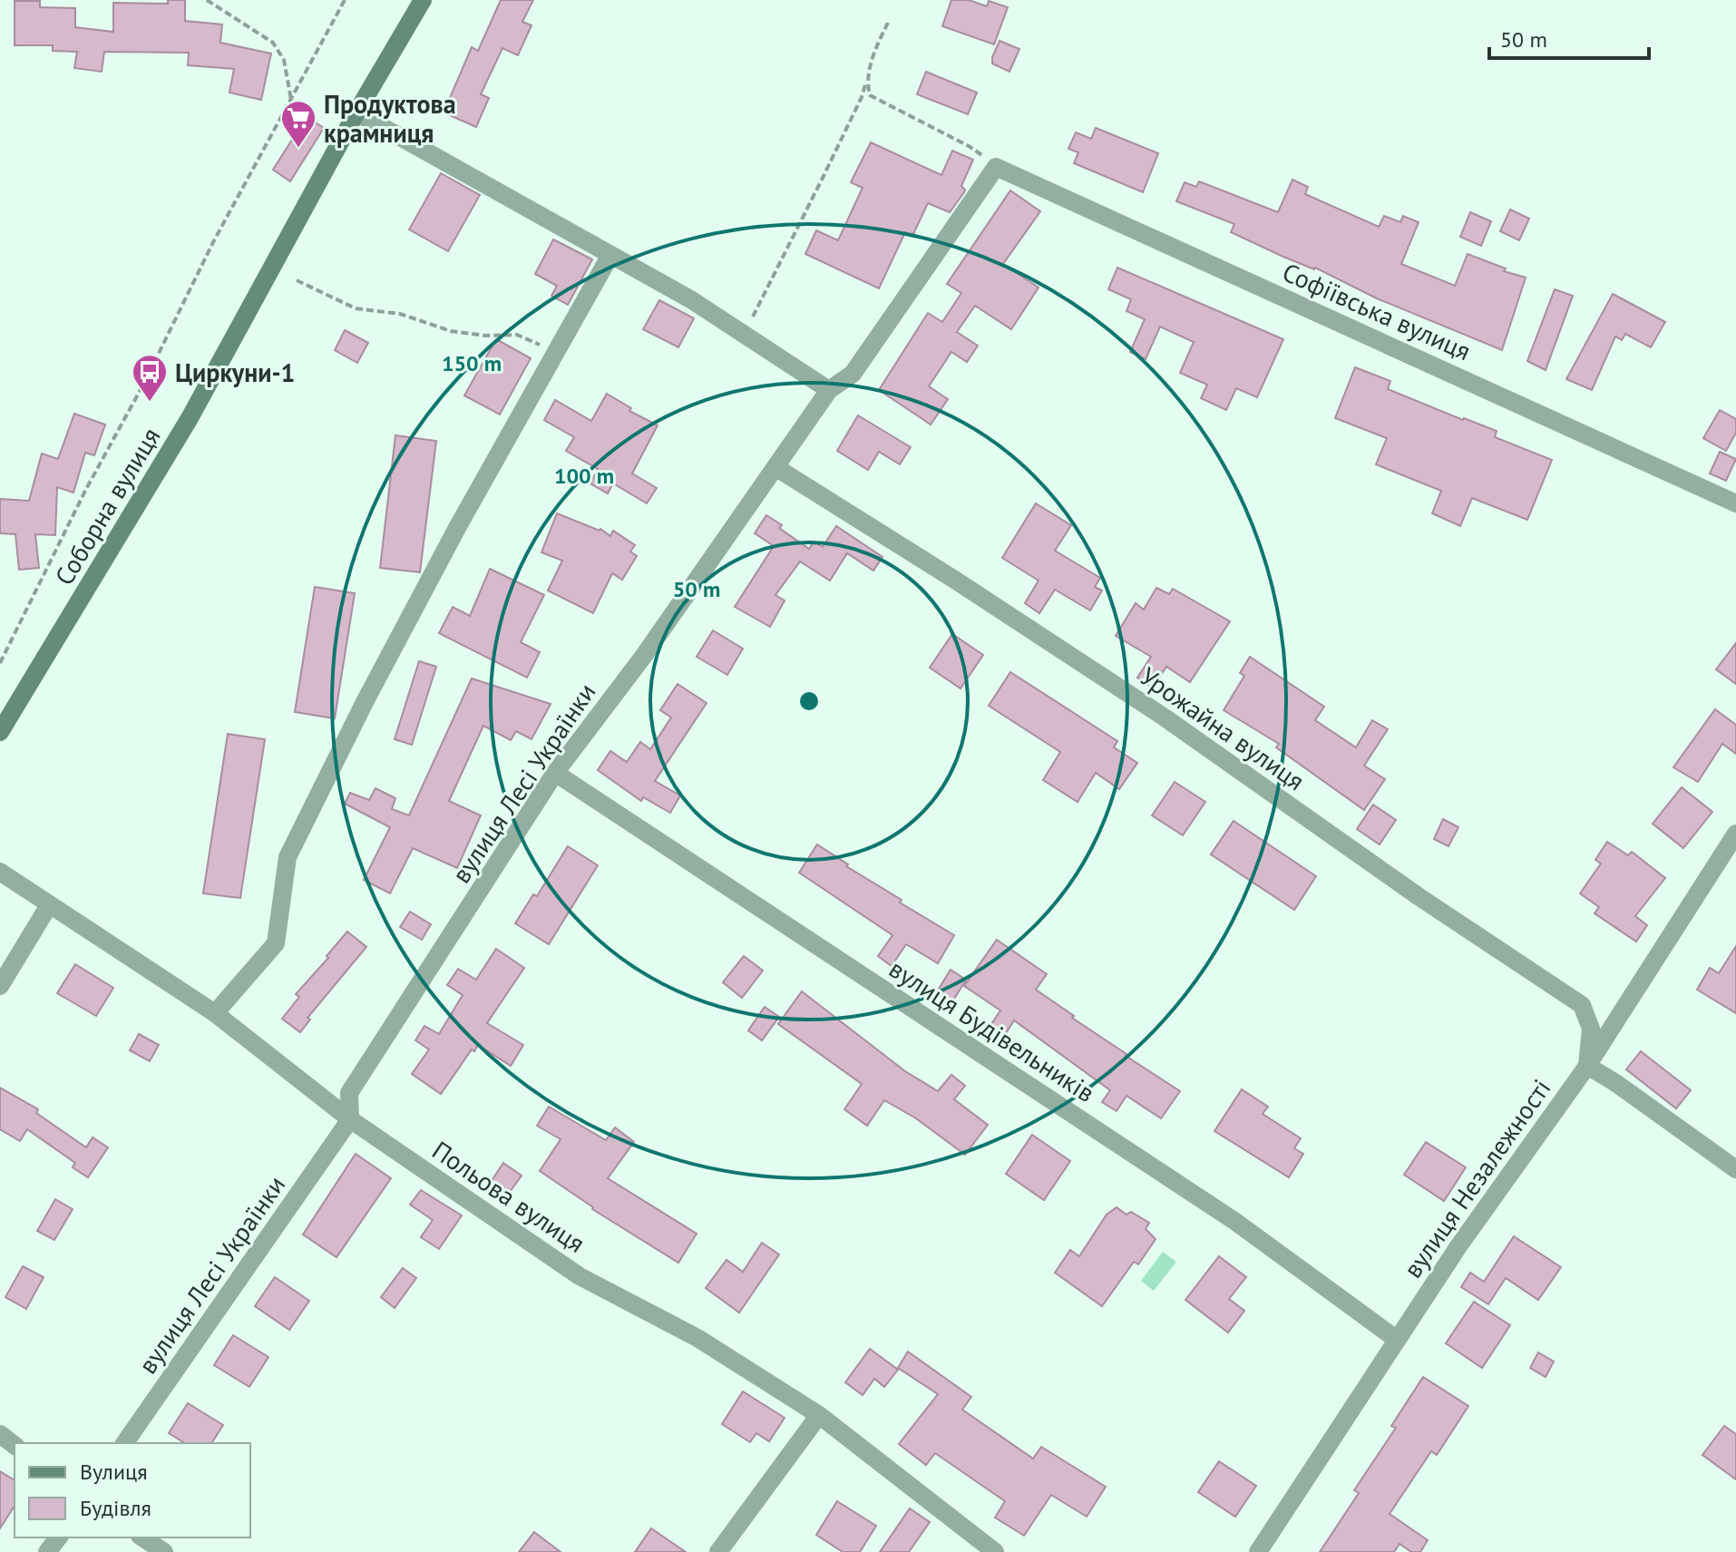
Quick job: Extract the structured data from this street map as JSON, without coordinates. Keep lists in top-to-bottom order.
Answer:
{
  "streets": {
    "street": [
      "Софіївська вулиця",
      "Соборна вулиця",
      "Урожайна вулиця",
      "вулиця Лесі Українки",
      "вулиця Будівельників",
      "вулиця Незалежності",
      "Польова вулиця"
    ]
  },
  "crossings": [
    ["Софіївська вулиця", "вулиця Лесі Українки"],
    ["Урожайна вулиця", "вулиця Лесі Українки"],
    ["Урожайна вулиця", "вулиця Незалежності"],
    ["вулиця Лесі Українки", "вулиця Будівельників"],
    ["вулиця Лесі Українки", "Польова вулиця"],
    ["вулиця Будівельників", "вулиця Незалежності"]
  ],
  "places": {
    "supermarket": ["Продуктова крамниця"],
    "bus stop": ["Циркуни-1"]
  },
  "legend": ["Вулиця", "Будівля"],
  "scale_bar": "50 m",
  "rings": ["150 m", "100 m", "50 m"]
}
